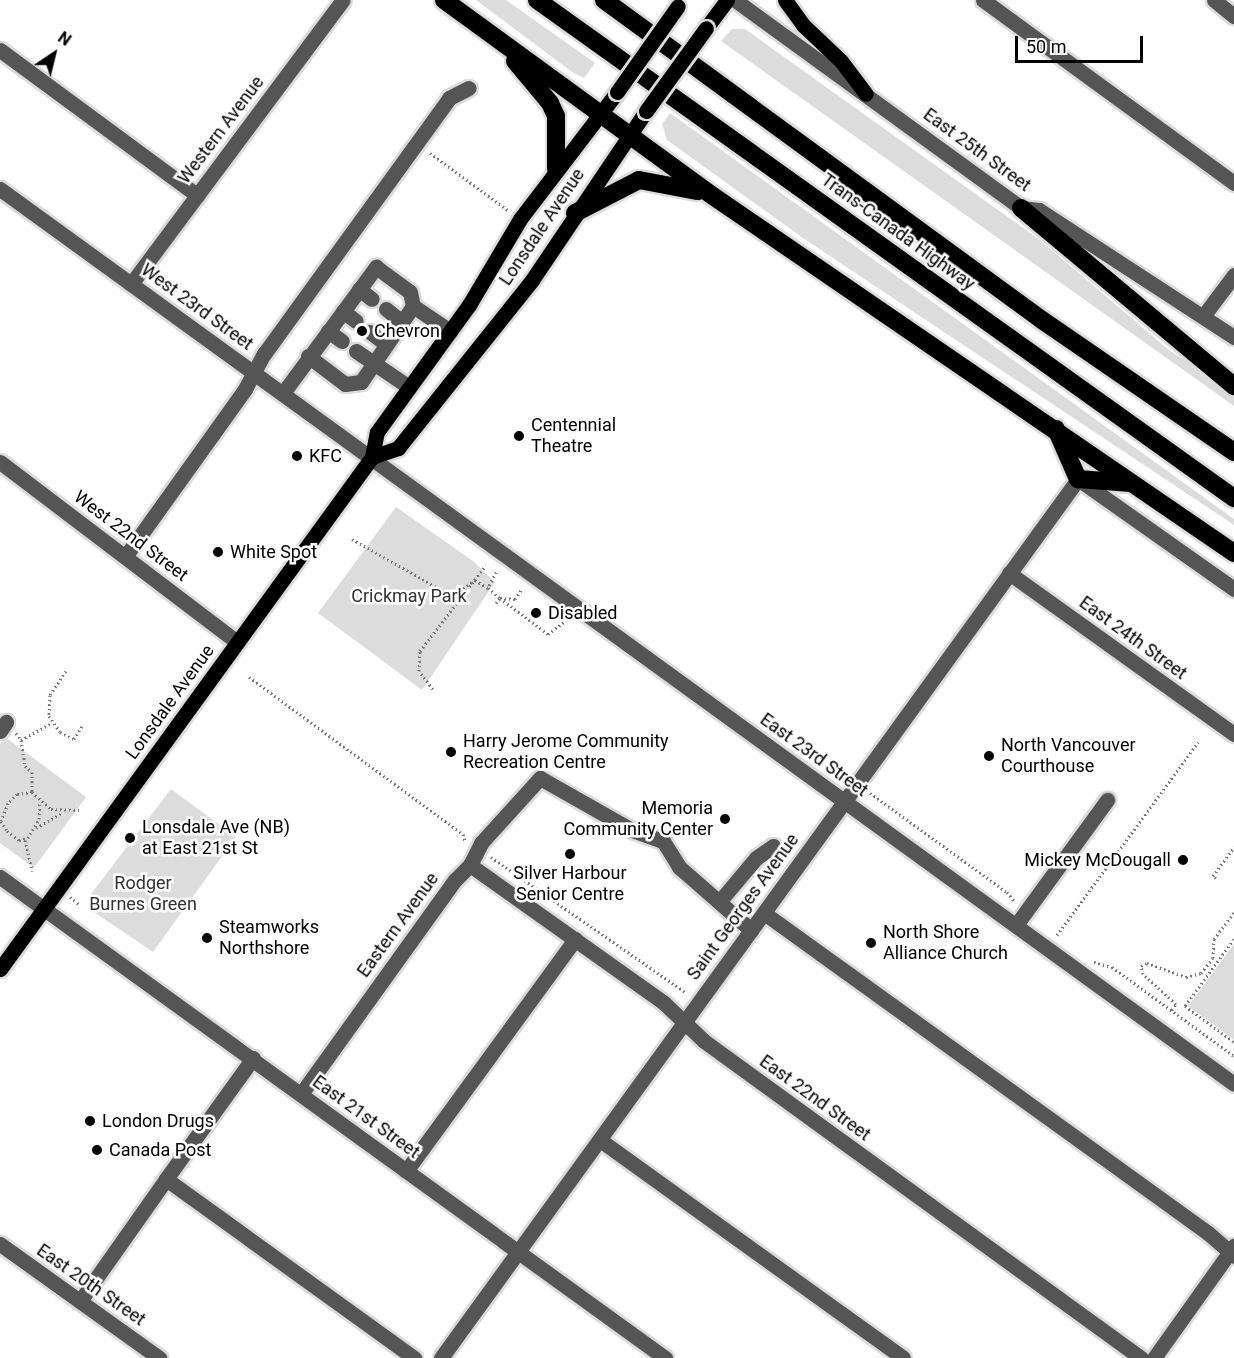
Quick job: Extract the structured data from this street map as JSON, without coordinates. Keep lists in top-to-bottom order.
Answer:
{
  "streets": {
    "highway": ["Trans-Canada Highway"],
    "main road": ["Lonsdale Avenue"],
    "street": [
      "Western Avenue",
      "East 25th Street",
      "West 23rd Street",
      "West 22nd Street",
      "East 24th Street",
      "East 23rd Street",
      "Saint Georges Avenue",
      "Eastern Avenue",
      "East 22nd Street",
      "East 21st Street",
      "East 20th Street"
    ]
  },
  "crossings": [
    ["Western Avenue", "West 23rd Street"],
    ["Lonsdale Avenue", "West 23rd Street"],
    ["Lonsdale Avenue", "West 22nd Street"],
    ["Lonsdale Avenue", "East 23rd Street"],
    ["Lonsdale Avenue", "East 21st Street"],
    ["West 23rd Street", "East 23rd Street"],
    ["East 24th Street", "Saint Georges Avenue"],
    ["East 23rd Street", "Saint Georges Avenue"],
    ["Saint Georges Avenue", "East 22nd Street"],
    ["Saint Georges Avenue", "East 21st Street"],
    ["Eastern Avenue", "East 22nd Street"],
    ["Eastern Avenue", "East 21st Street"]
  ],
  "parks": ["Crickmay Park", "Rodger Burnes Green"],
  "places": [
    "Chevron",
    "Centennial Theatre",
    "KFC",
    "White Spot",
    "Disabled",
    "Harry Jerome Community Recreation Centre",
    "North Vancouver Courthouse",
    "Memoria Community Center",
    "Lonsdale Ave (NB) at East 21st St",
    "Silver Harbour Senior Centre",
    "Mickey McDougall",
    "Steamworks Northshore",
    "North Shore Alliance Church",
    "London Drugs",
    "Canada Post"
  ],
  "scale_bar": "50 m",
  "north": "top right"
}
